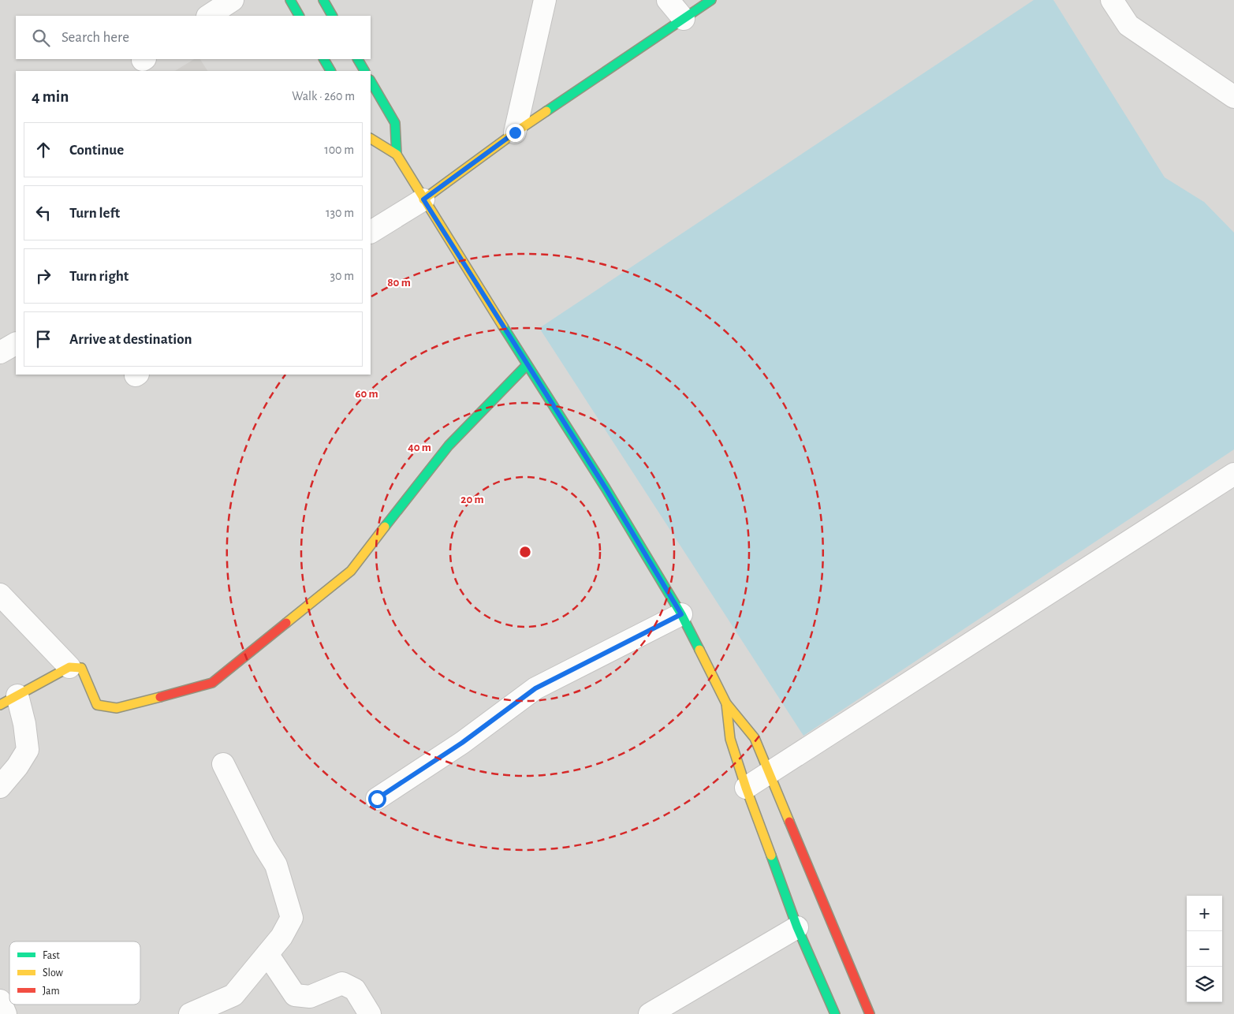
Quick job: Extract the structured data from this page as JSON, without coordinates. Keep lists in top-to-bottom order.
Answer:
{
  "legend": ["Fast", "Slow", "Jam"],
  "page": {
    "search": "Search here",
    "heading": ["4 min", "Walk · 260 m"],
    "list": [
      ["Continue", "100 m"],
      ["Turn left", "130 m"],
      ["Turn right", "30 m"],
      "Arrive at destination"
    ],
    "map_buttons": ["+", "−"]
  },
  "rings": [
    "80 m",
    "60 m",
    "40 m",
    "20 m"
  ]
}
